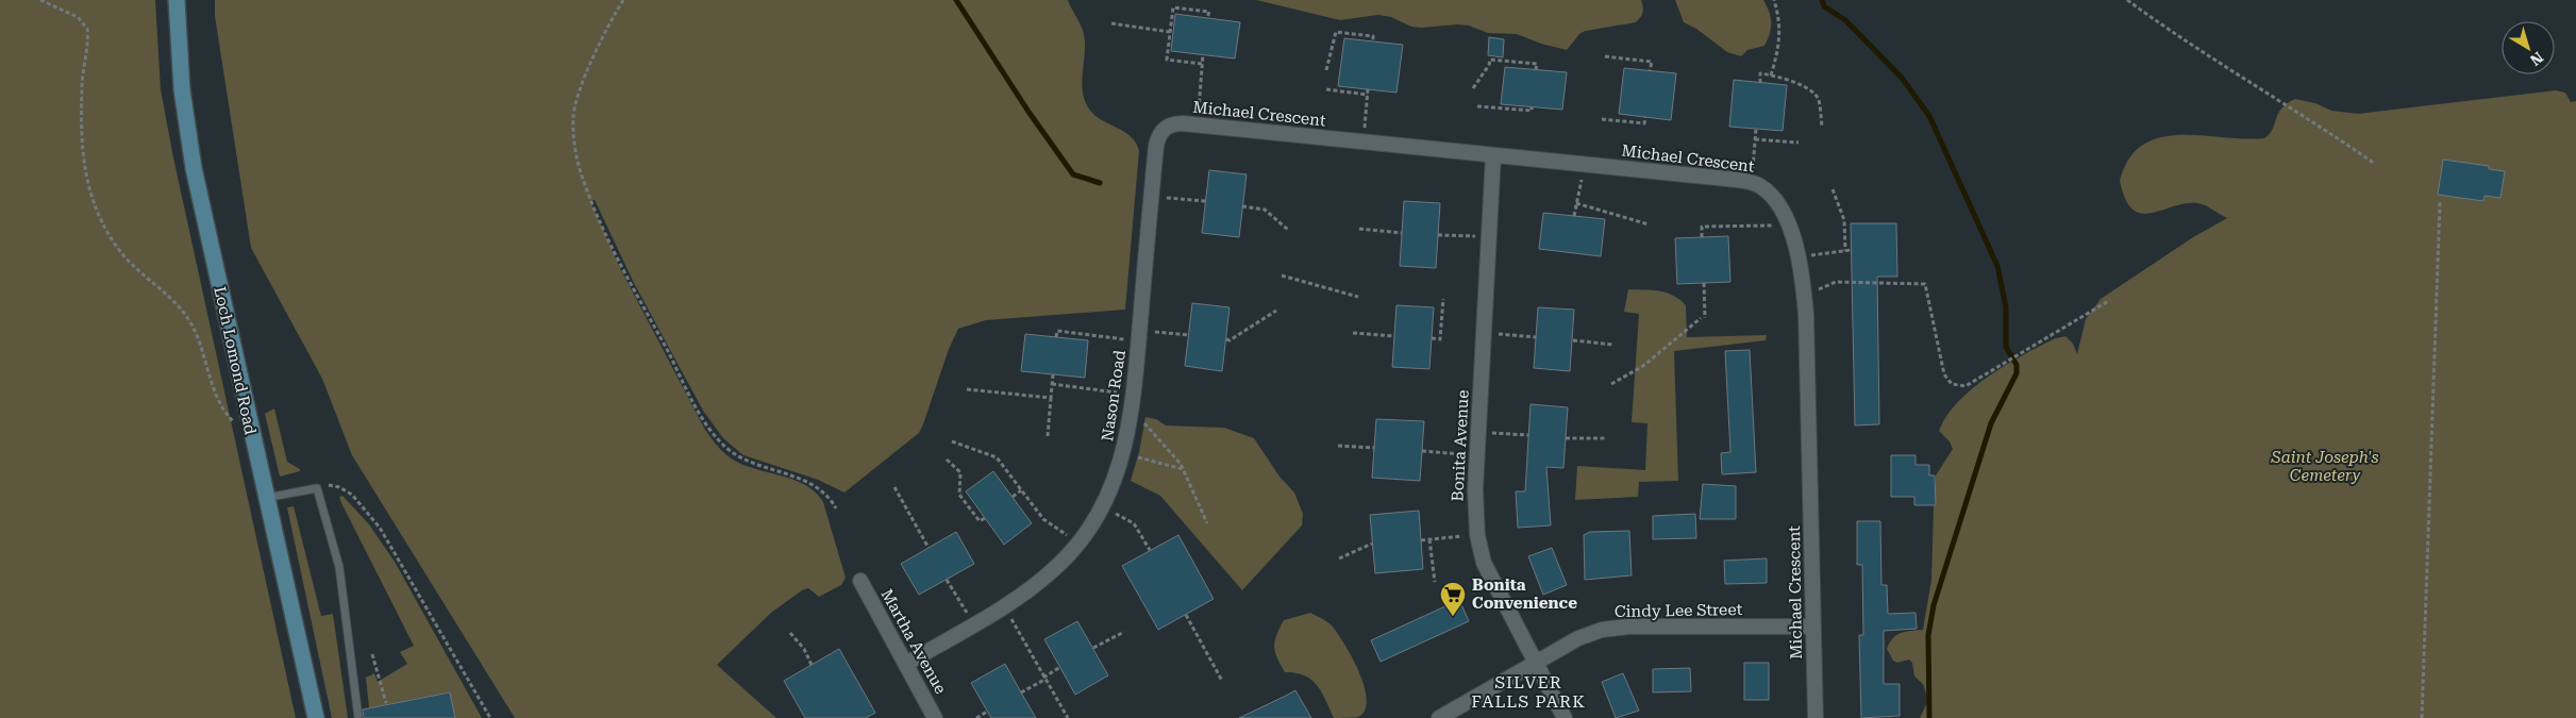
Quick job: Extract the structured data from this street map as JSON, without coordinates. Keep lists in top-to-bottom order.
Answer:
{
  "streets": {
    "main road": ["Loch Lomond Road"],
    "street": [
      "Michael Crescent",
      "Nason Road",
      "Bonita Avenue",
      "Cindy Lee Street",
      "Martha Avenue"
    ]
  },
  "crossings": [
    ["Michael Crescent", "Nason Road"],
    ["Michael Crescent", "Bonita Avenue"],
    ["Michael Crescent", "Cindy Lee Street"],
    ["Nason Road", "Martha Avenue"],
    ["Bonita Avenue", "Cindy Lee Street"]
  ],
  "districts": ["SILVER FALLS PARK"],
  "parks": ["Saint Joseph's Cemetery"],
  "places": {
    "supermarket": ["Bonita Convenience"]
  },
  "north": "bottom right"
}
